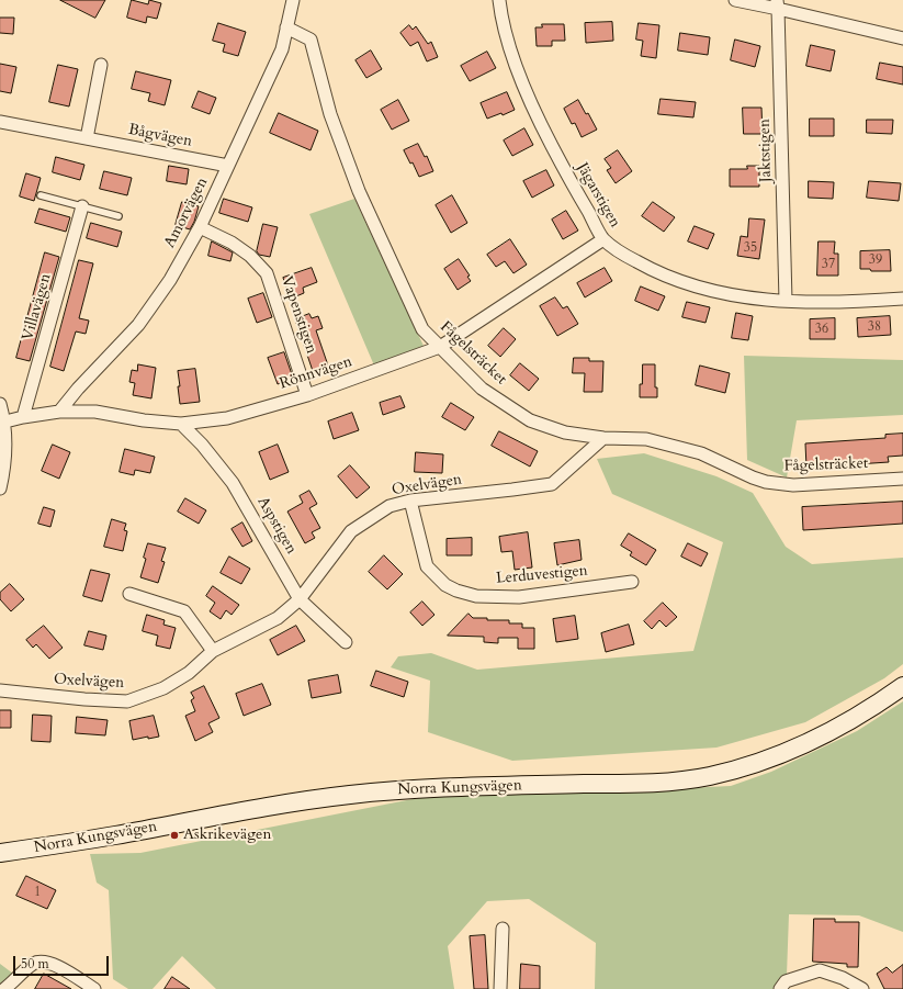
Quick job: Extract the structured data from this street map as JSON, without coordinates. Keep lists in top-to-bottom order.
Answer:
{
  "streets": {
    "main road": ["Norra Kungsvägen"],
    "street": [
      "Bågvägen",
      "Jaktstigen",
      "Jägarstigen",
      "Amorvägen",
      "Villavägen",
      "Vapenstigen",
      "Fågelsträcket",
      "Rönnvägen",
      "Oxelvägen",
      "Aspstigen",
      "Lerduvestigen"
    ]
  },
  "crossings": [
    ["Bågvägen", "Amorvägen"],
    ["Jaktstigen", "Jägarstigen"],
    ["Jägarstigen", "Rönnvägen"],
    ["Amorvägen", "Vapenstigen"],
    ["Amorvägen", "Fågelsträcket"],
    ["Amorvägen", "Rönnvägen"],
    ["Villavägen", "Rönnvägen"],
    ["Vapenstigen", "Rönnvägen"],
    ["Fågelsträcket", "Rönnvägen"],
    ["Fågelsträcket", "Oxelvägen"],
    ["Rönnvägen", "Aspstigen"],
    ["Oxelvägen", "Aspstigen"],
    ["Oxelvägen", "Lerduvestigen"]
  ],
  "places": ["Askrikevägen"],
  "house_numbers": [
    "35",
    "39",
    "37",
    "38",
    "36",
    "1"
  ],
  "scale_bar": "50 m"
}
